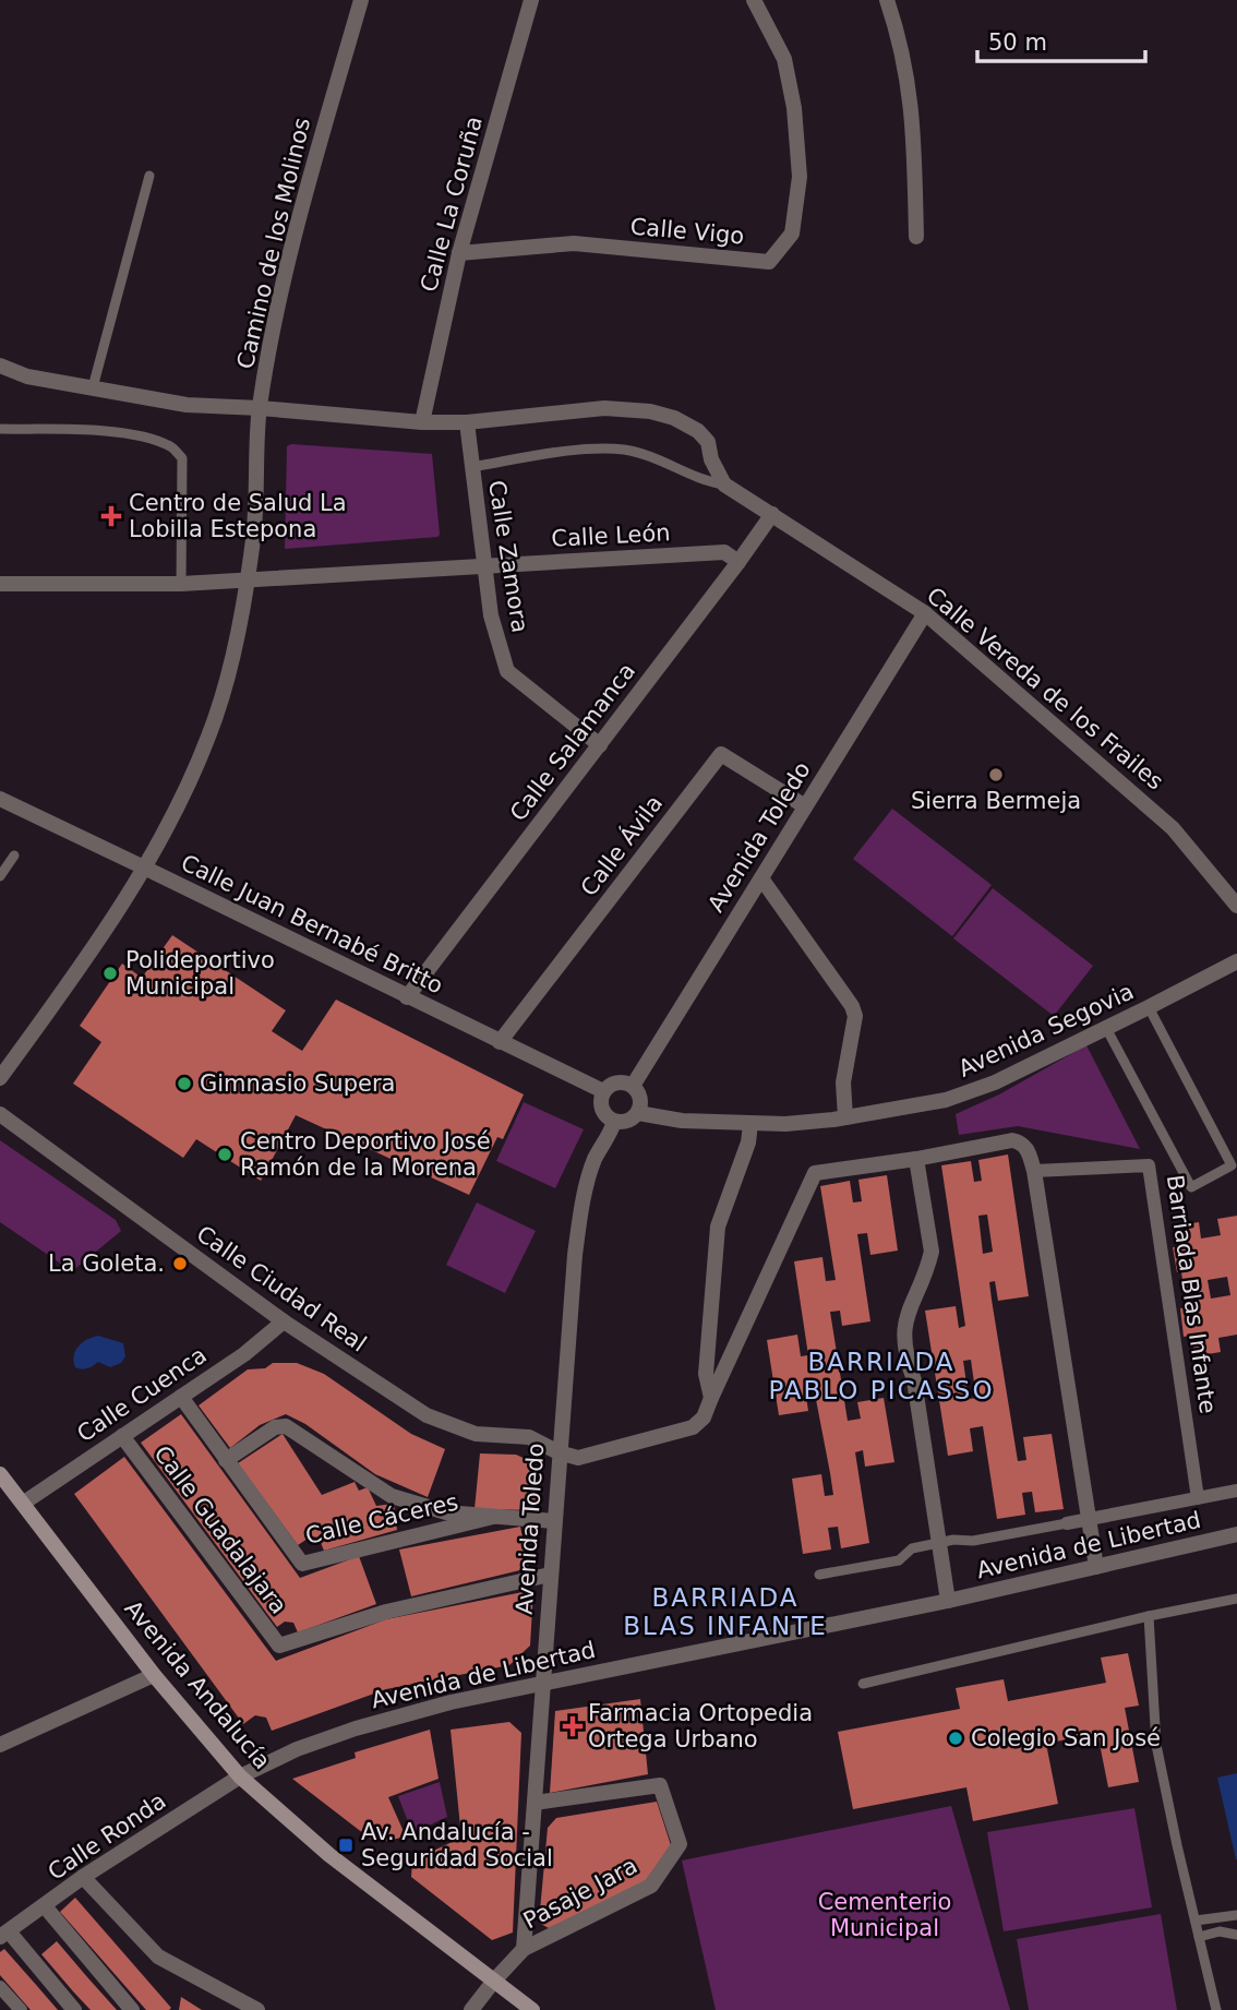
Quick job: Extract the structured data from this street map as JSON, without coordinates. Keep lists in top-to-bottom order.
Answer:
{
  "streets": {
    "main road": ["Avenida Andalucía"],
    "street": [
      "Calle La Coruña",
      "Calle Vigo",
      "Camino de los Molinos",
      "Calle León",
      "Calle Zamora",
      "Calle Vereda de los Frailes",
      "Calle Salamanca",
      "Avenida Toledo",
      "Calle Ávila",
      "Calle Juan Bernabé Britto",
      "Avenida Segovia",
      "Calle Ciudad Real",
      "Barriada Blas Infante",
      "Calle Cuenca",
      "Calle Cáceres",
      "Calle Guadalajara",
      "Avenida de Libertad",
      "Calle Ronda",
      "Pasaje Jara"
    ]
  },
  "crossings": [
    ["Calle La Coruña", "Calle Vigo"],
    ["Camino de los Molinos", "Calle León"],
    ["Camino de los Molinos", "Calle Juan Bernabé Britto"],
    ["Calle León", "Calle Zamora"],
    ["Calle León", "Calle Salamanca"],
    ["Calle Zamora", "Calle Salamanca"],
    ["Calle Vereda de los Frailes", "Calle Salamanca"],
    ["Calle Vereda de los Frailes", "Avenida Toledo"],
    ["Calle Salamanca", "Calle Juan Bernabé Britto"],
    ["Avenida Toledo", "Calle Ávila"],
    ["Avenida Toledo", "Calle Juan Bernabé Britto"],
    ["Avenida Toledo", "Avenida Segovia"],
    ["Avenida Toledo", "Calle Ciudad Real"],
    ["Avenida Toledo", "Calle Guadalajara"],
    ["Avenida Toledo", "Avenida de Libertad"],
    ["Avenida Toledo", "Pasaje Jara"],
    ["Calle Ávila", "Calle Juan Bernabé Britto"],
    ["Calle Juan Bernabé Britto", "Avenida Segovia"],
    ["Calle Ciudad Real", "Calle Cuenca"],
    ["Calle Cuenca", "Calle Cáceres"],
    ["Calle Cuenca", "Calle Guadalajara"],
    ["Calle Cuenca", "Avenida Andalucía"],
    ["Avenida de Libertad", "Avenida Andalucía"],
    ["Avenida de Libertad", "Calle Ronda"],
    ["Avenida Andalucía", "Calle Ronda"]
  ],
  "districts": ["BARRIADA PABLO PICASSO", "BARRIADA BLAS INFANTE"],
  "parks": ["Cementerio Municipal"],
  "places": {
    "health": ["Centro de Salud La Lobilla Estepona", "Farmacia Ortopedia Ortega Urbano"],
    "other": [
      "Sierra Bermeja",
      "Polideportivo Municipal",
      "Gimnasio Supera",
      "Centro Deportivo José Ramón de la Morena",
      "La Goleta.",
      "Colegio San José"
    ],
    "transit": ["Av. Andalucía - Seguridad Social"]
  },
  "scale_bar": "50 m"
}
